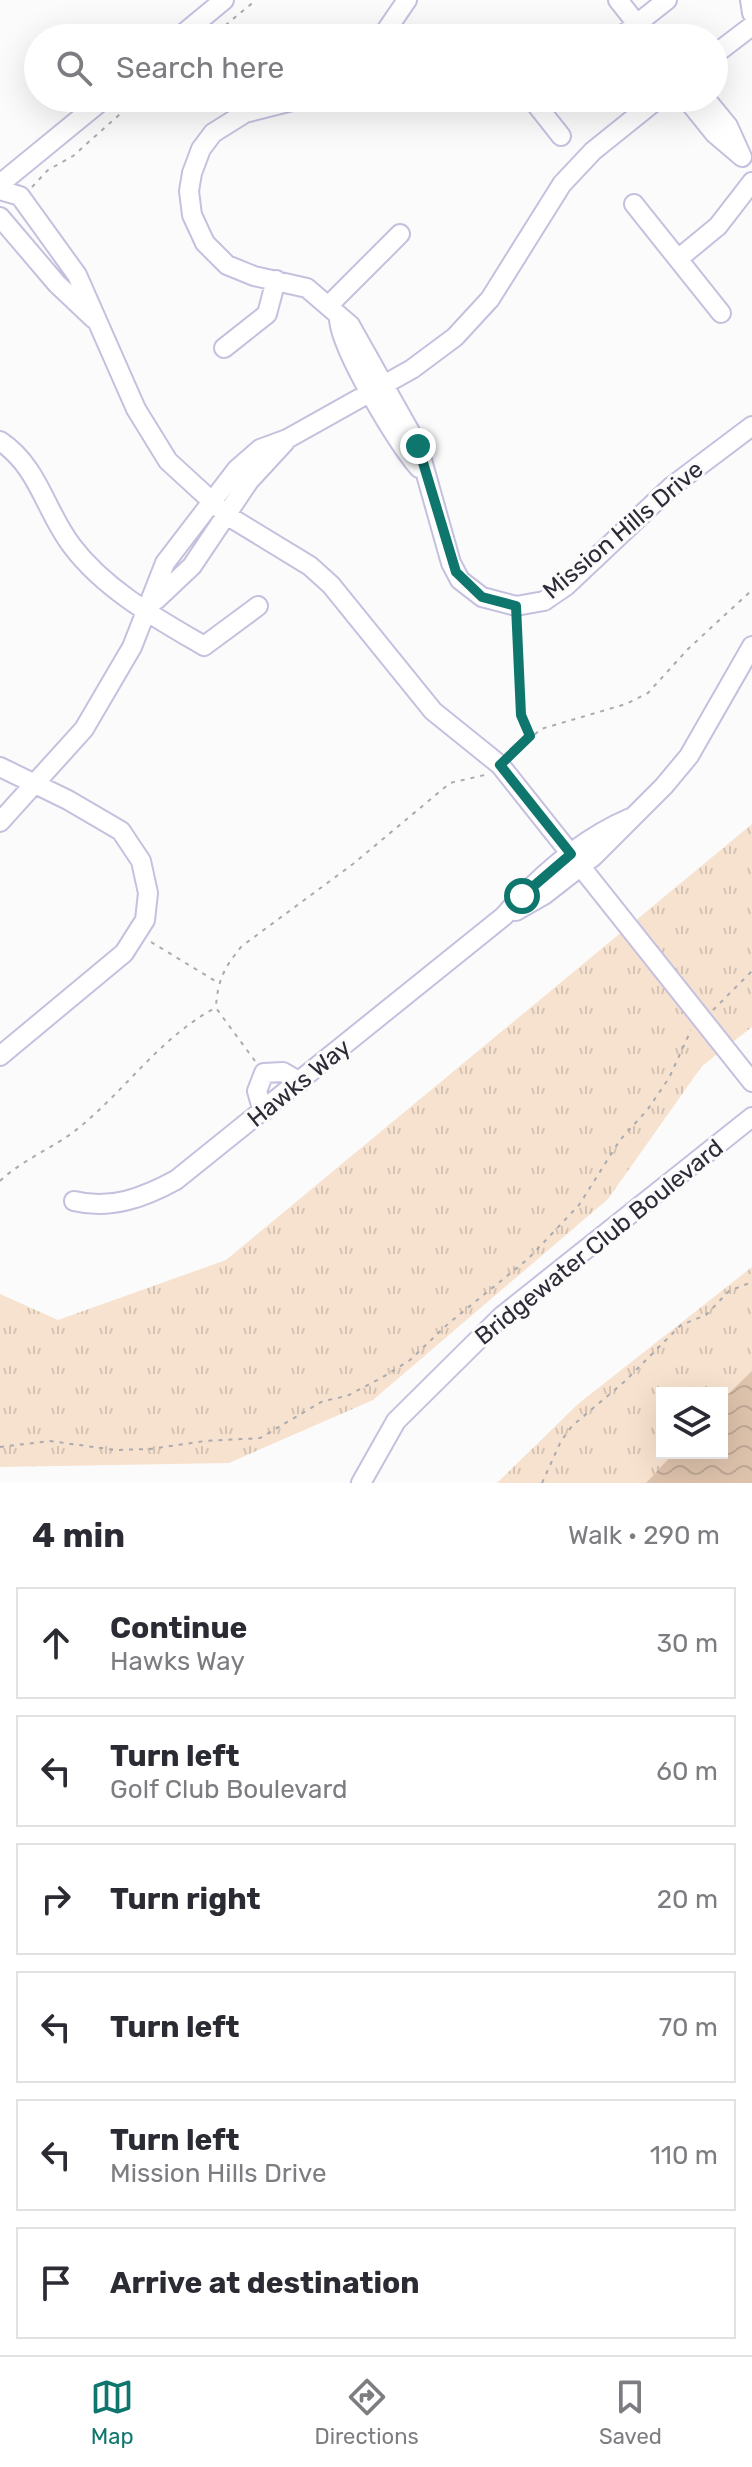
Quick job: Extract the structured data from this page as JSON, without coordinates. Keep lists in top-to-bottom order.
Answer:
{
  "streets": {
    "street": ["Mission Hills Drive", "Hawks Way", "Bridgewater Club Boulevard"]
  },
  "page": {
    "search": "Search here",
    "heading": ["4 min", "Walk · 290 m"],
    "list": [
      ["Continue", "Hawks Way", "30 m"],
      ["Turn left", "Golf Club Boulevard", "60 m"],
      ["Turn right", "20 m"],
      ["Turn left", "70 m"],
      ["Turn left", "Mission Hills Drive", "110 m"],
      "Arrive at destination"
    ],
    "nav": ["Map", "Directions", "Saved"]
  }
}
